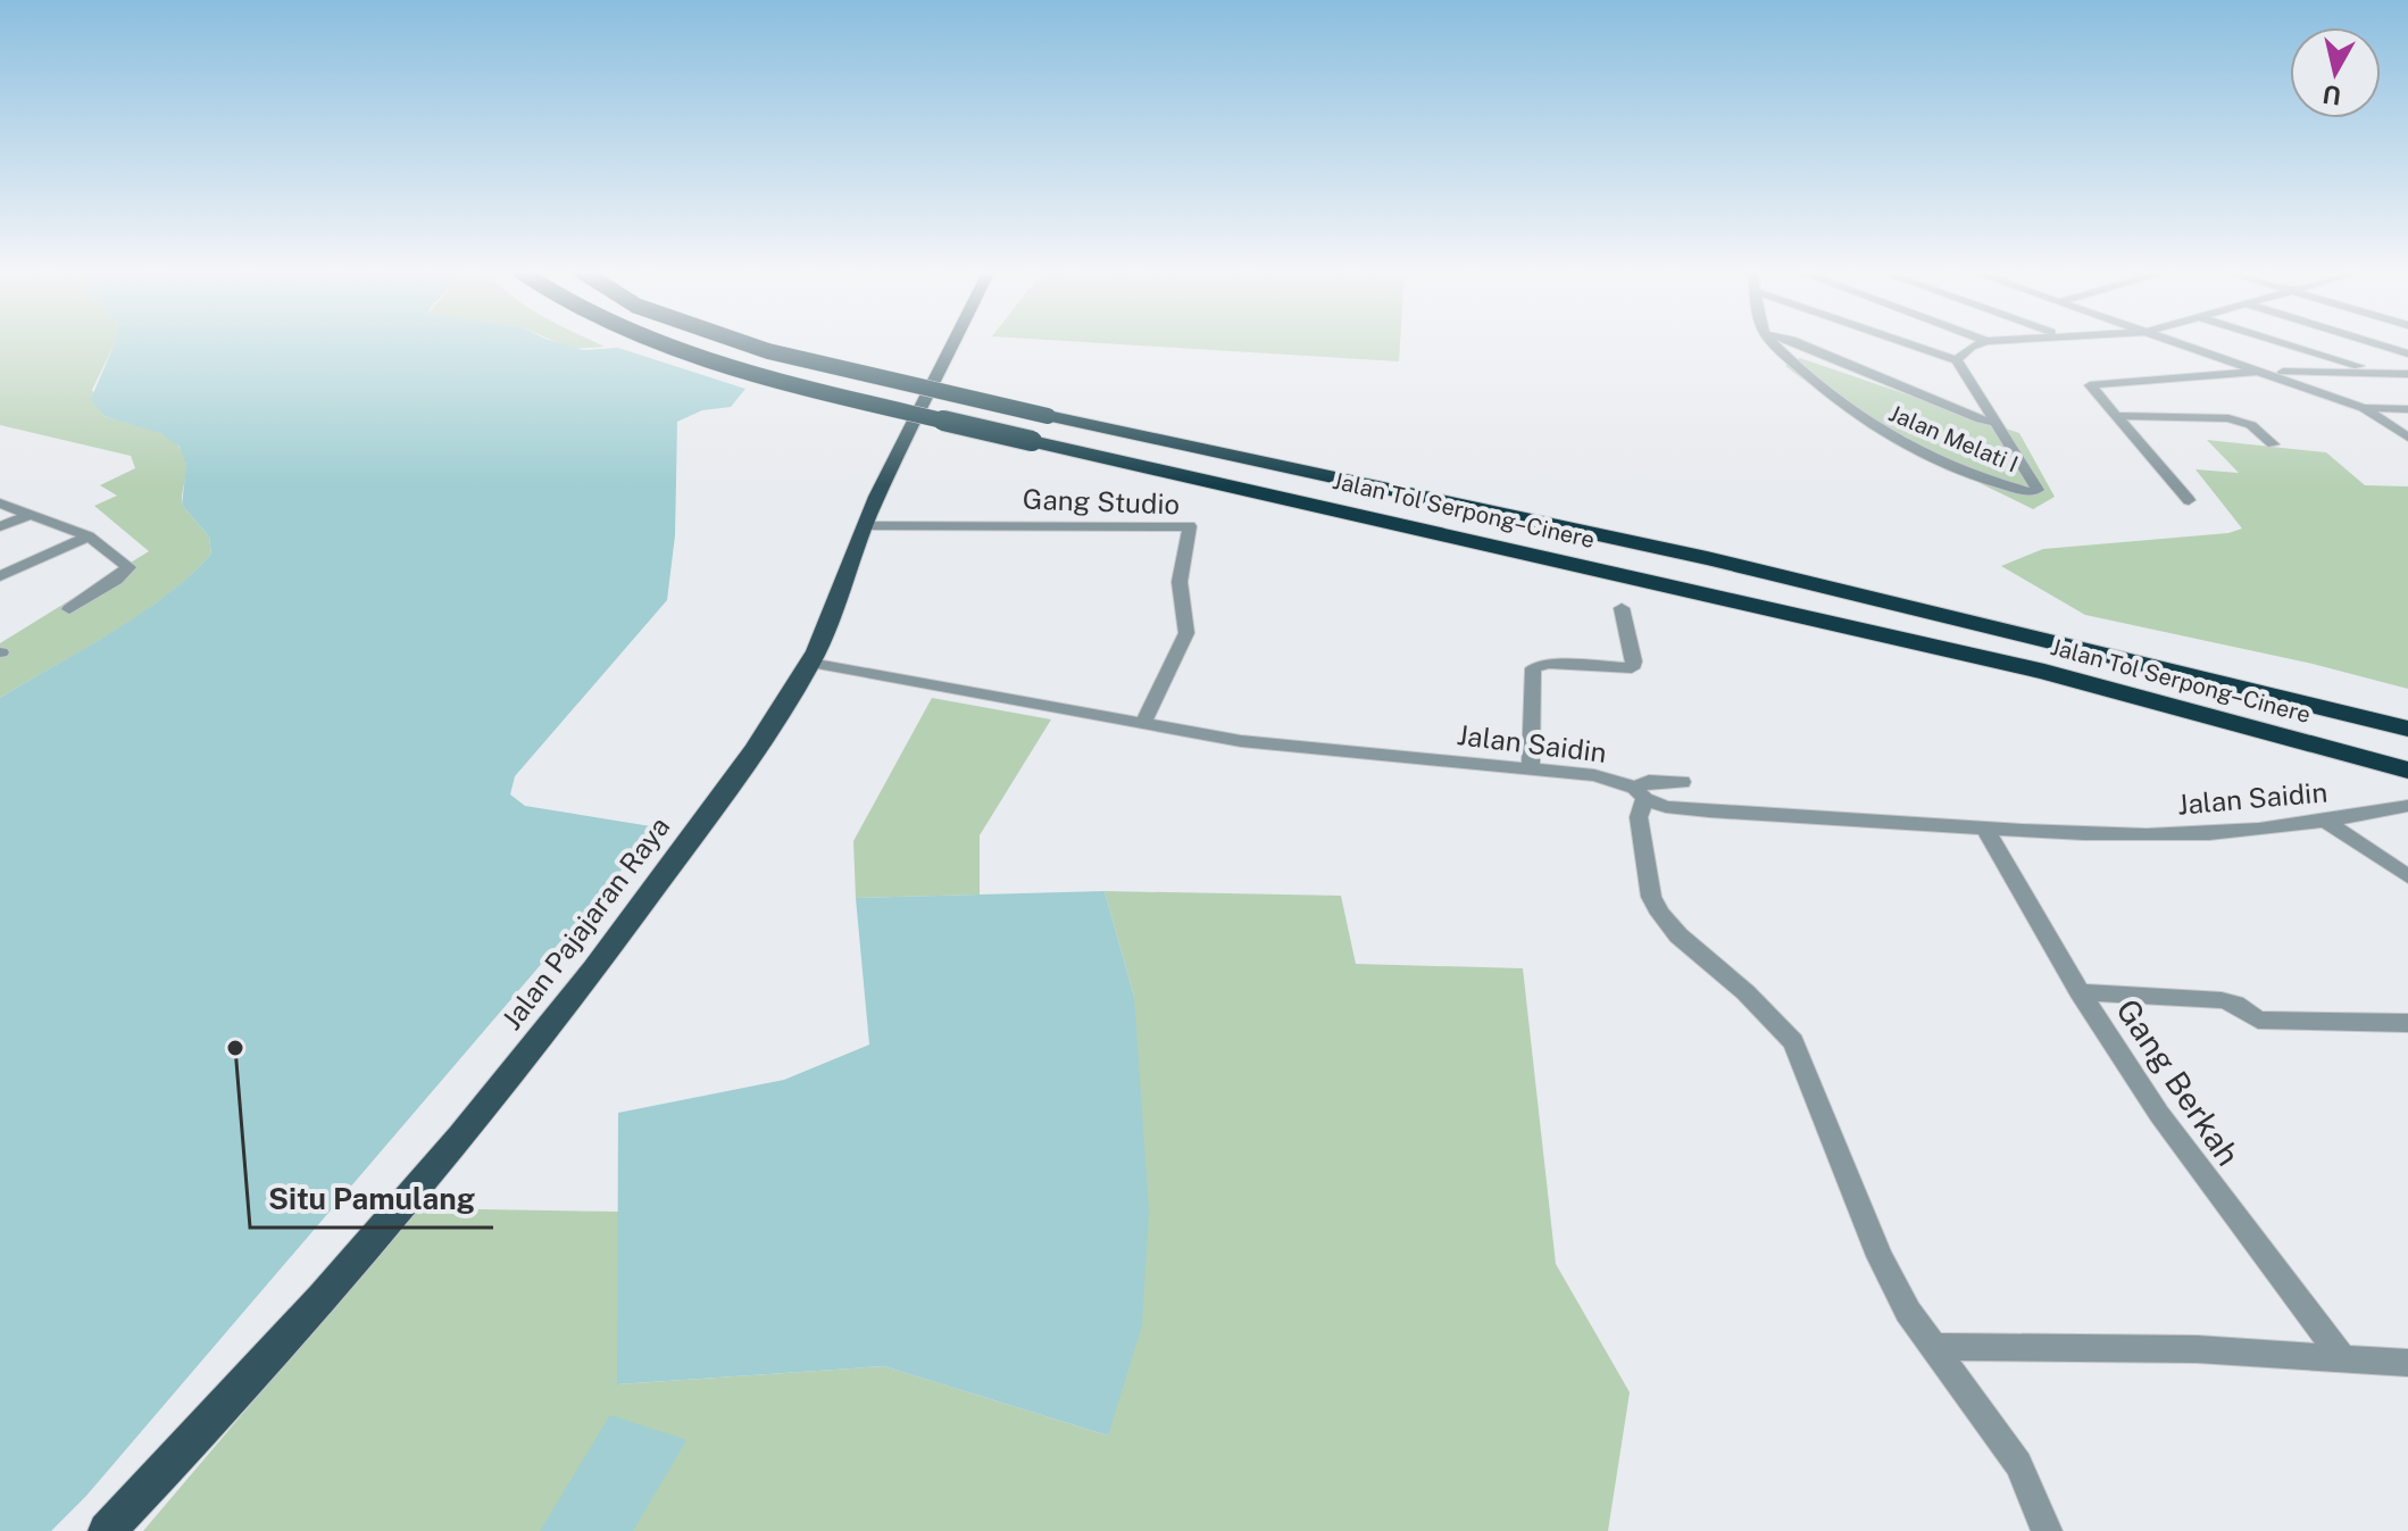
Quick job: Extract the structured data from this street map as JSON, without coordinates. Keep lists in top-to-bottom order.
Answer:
{
  "streets": {
    "highway": ["Jalan Tol Serpong–Cinere"],
    "main road": ["Jalan Pajajaran Raya"],
    "street": [
      "Jalan Melati I",
      "Gang Studio",
      "Jalan Saidin",
      "Gang Berkah"
    ]
  },
  "crossings": [
    ["Gang Studio", "Jalan Saidin"],
    ["Gang Studio", "Jalan Pajajaran Raya"],
    ["Jalan Saidin", "Jalan Pajajaran Raya"],
    ["Jalan Saidin", "Gang Berkah"]
  ],
  "places": ["Situ Pamulang"],
  "north": "bottom"
}
